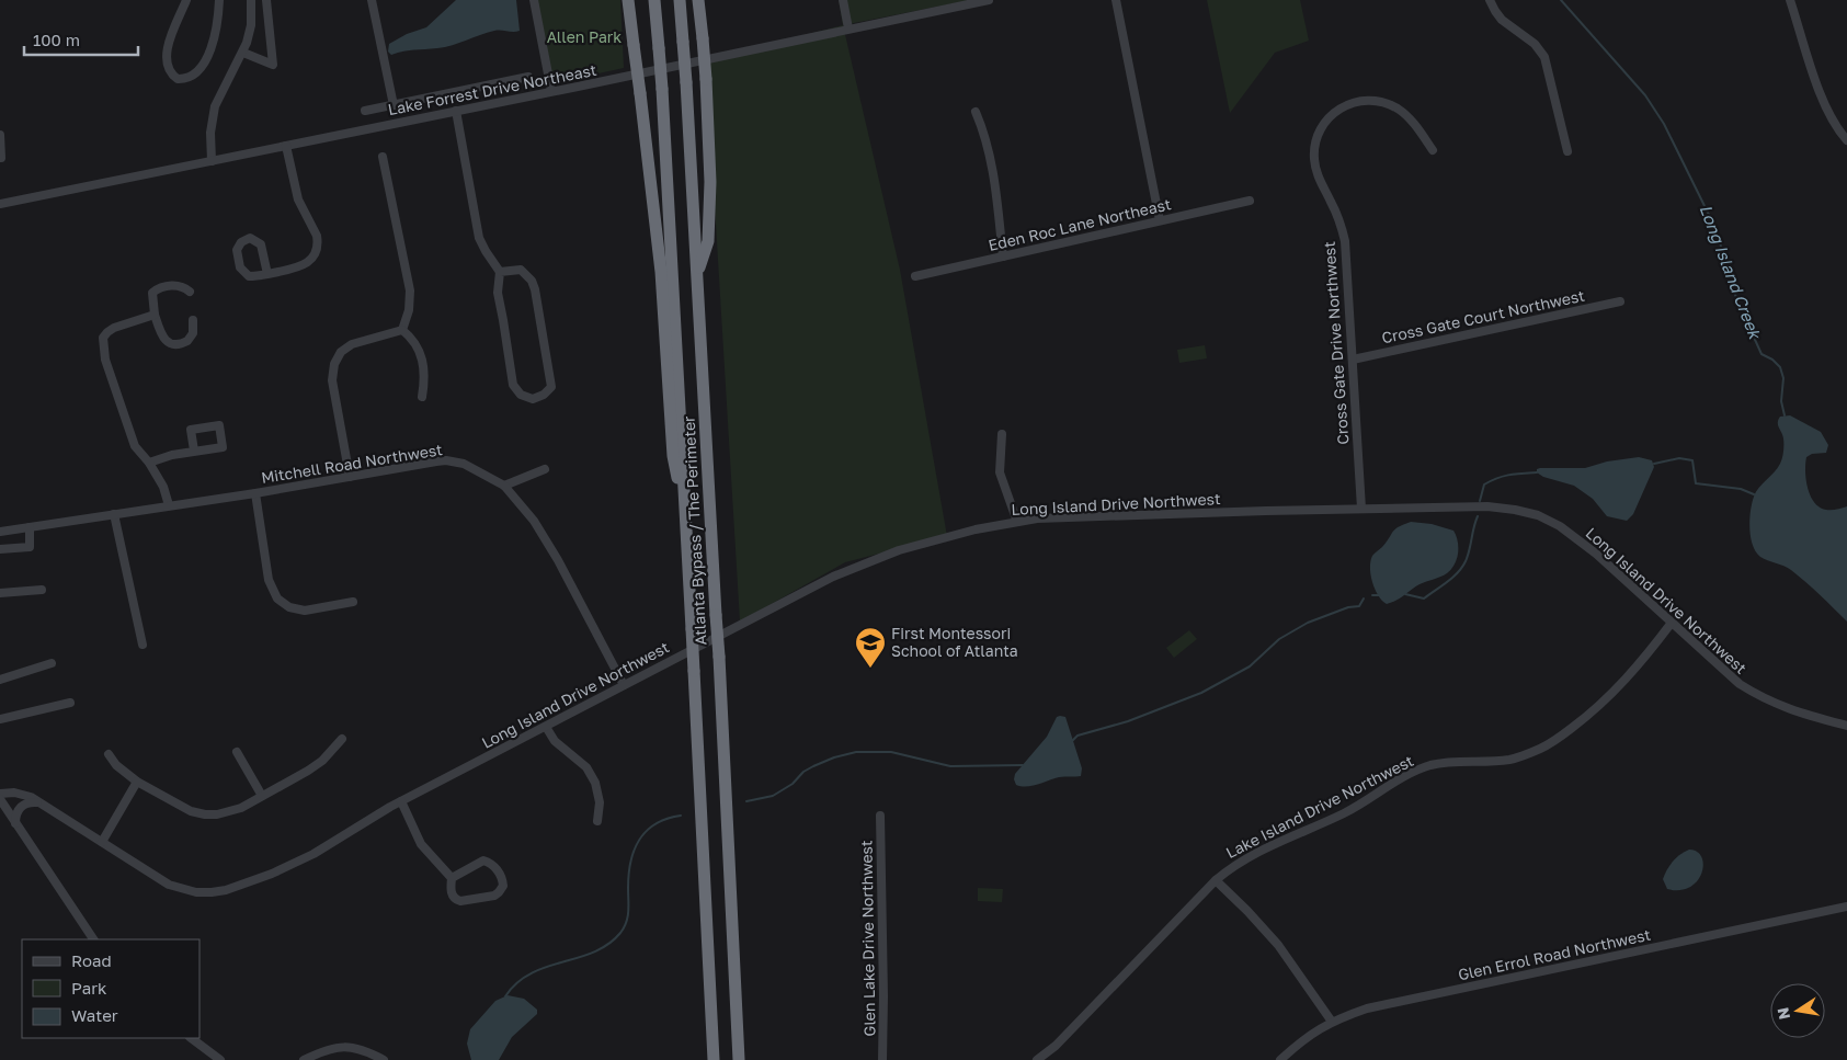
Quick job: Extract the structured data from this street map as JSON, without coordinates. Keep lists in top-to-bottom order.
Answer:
{
  "streets": {
    "highway": ["Atlanta Bypass / The Perimeter"],
    "street": [
      "Lake Forrest Drive Northeast",
      "Eden Roc Lane Northeast",
      "Cross Gate Court Northwest",
      "Cross Gate Drive Northwest",
      "Mitchell Road Northwest",
      "Long Island Drive Northwest",
      "Lake Island Drive Northwest",
      "Glen Lake Drive Northwest",
      "Glen Errol Road Northwest"
    ]
  },
  "crossings": [
    ["Cross Gate Court Northwest", "Cross Gate Drive Northwest"],
    ["Cross Gate Drive Northwest", "Long Island Drive Northwest"],
    ["Mitchell Road Northwest", "Long Island Drive Northwest"],
    ["Long Island Drive Northwest", "Lake Island Drive Northwest"]
  ],
  "water": ["Long Island Creek"],
  "parks": ["Allen Park"],
  "places": {
    "school or university": ["First Montessori School of Atlanta"]
  },
  "legend": ["Road", "Park", "Water"],
  "scale_bar": "100 m",
  "north": "left"
}
